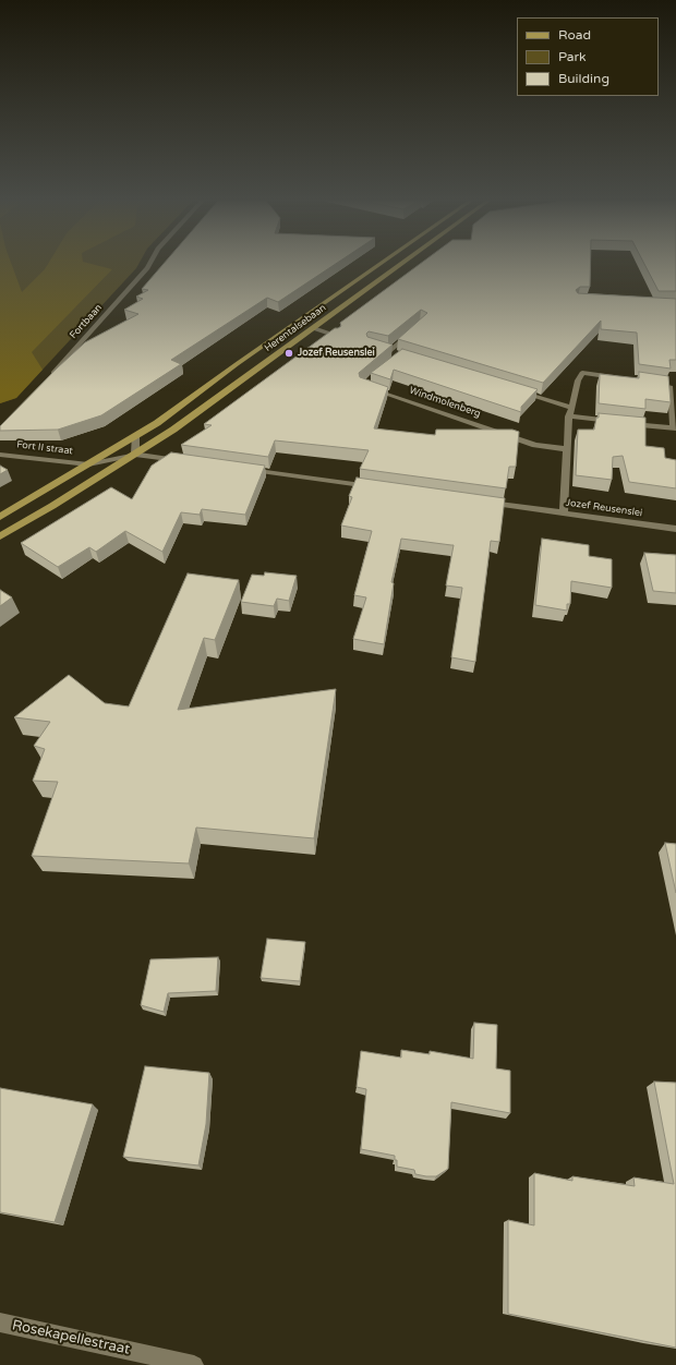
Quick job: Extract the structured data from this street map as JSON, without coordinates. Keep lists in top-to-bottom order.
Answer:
{
  "streets": {
    "main road": ["Herentalsebaan"],
    "street": [
      "Fortbaan",
      "Windmolenberg",
      "Fort II straat",
      "Jozef Reusenslei",
      "Rosekapellestraat"
    ]
  },
  "crossings": [
    ["Herentalsebaan", "Fort II straat"]
  ],
  "places": ["Jozef Reusenslei"],
  "legend": ["Road", "Park", "Building"]
}
